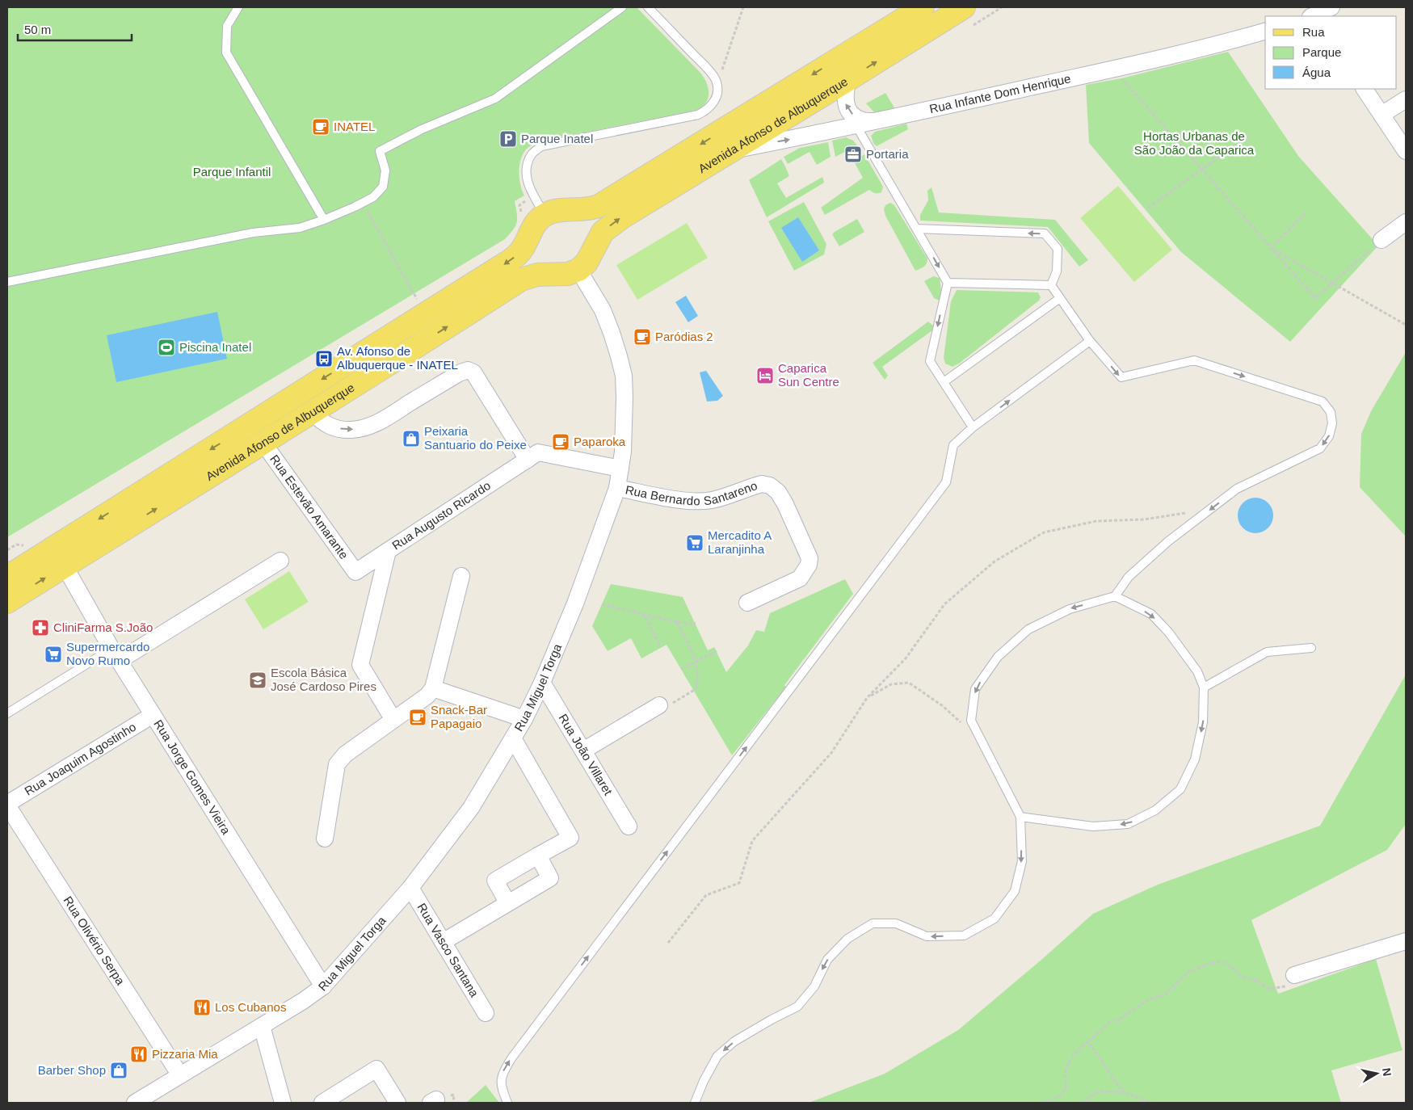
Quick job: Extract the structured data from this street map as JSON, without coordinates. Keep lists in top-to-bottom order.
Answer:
{
  "streets": {
    "main road": ["Avenida Afonso de Albuquerque"],
    "street": [
      "Rua Infante Dom Henrique",
      "Rua Bernardo Santareno",
      "Rua Estevão Amarante",
      "Rua Augusto Ricardo",
      "Rua Miguel Torga",
      "Rua João Villaret",
      "Rua Joaquim Agostinho",
      "Rua Jorge Gomes Vieira",
      "Rua Olivério Serpa",
      "Rua Vasco Santana"
    ]
  },
  "crossings": [
    ["Rua Infante Dom Henrique", "Avenida Afonso de Albuquerque"],
    ["Avenida Afonso de Albuquerque", "Rua Estevão Amarante"],
    ["Avenida Afonso de Albuquerque", "Rua Miguel Torga"],
    ["Avenida Afonso de Albuquerque", "Rua Jorge Gomes Vieira"],
    ["Rua Bernardo Santareno", "Rua Miguel Torga"],
    ["Rua Estevão Amarante", "Rua Augusto Ricardo"],
    ["Rua Augusto Ricardo", "Rua Miguel Torga"],
    ["Rua Miguel Torga", "Rua João Villaret"],
    ["Rua Miguel Torga", "Rua Jorge Gomes Vieira"],
    ["Rua Miguel Torga", "Rua Olivério Serpa"],
    ["Rua Miguel Torga", "Rua Vasco Santana"],
    ["Rua Joaquim Agostinho", "Rua Jorge Gomes Vieira"],
    ["Rua Joaquim Agostinho", "Rua Olivério Serpa"]
  ],
  "parks": ["Hortas Urbanas de São João da Caparica", "Parque Infantil"],
  "places": {
    "cafe": [
      "INATEL",
      "Paródias 2",
      "Paparoka",
      "Snack-Bar Papagaio"
    ],
    "parking": ["Parque Inatel"],
    "office": ["Portaria"],
    "sports": ["Piscina Inatel"],
    "bus stop": ["Av. Afonso de Albuquerque - INATEL"],
    "hotel": ["Caparica Sun Centre"],
    "shop": ["Peixaria Santuario do Peixe", "Barber Shop"],
    "supermarket": ["Mercadito A Laranjinha", "Supermercardo Novo Rumo"],
    "pharmacy": ["CliniFarma S.João"],
    "school or university": ["Escola Básica José Cardoso Pires"],
    "restaurant": ["Los Cubanos", "Pizzaria Mia"]
  },
  "legend": ["Rua", "Parque", "Água"],
  "scale_bar": "50 m",
  "north": "right"
}
